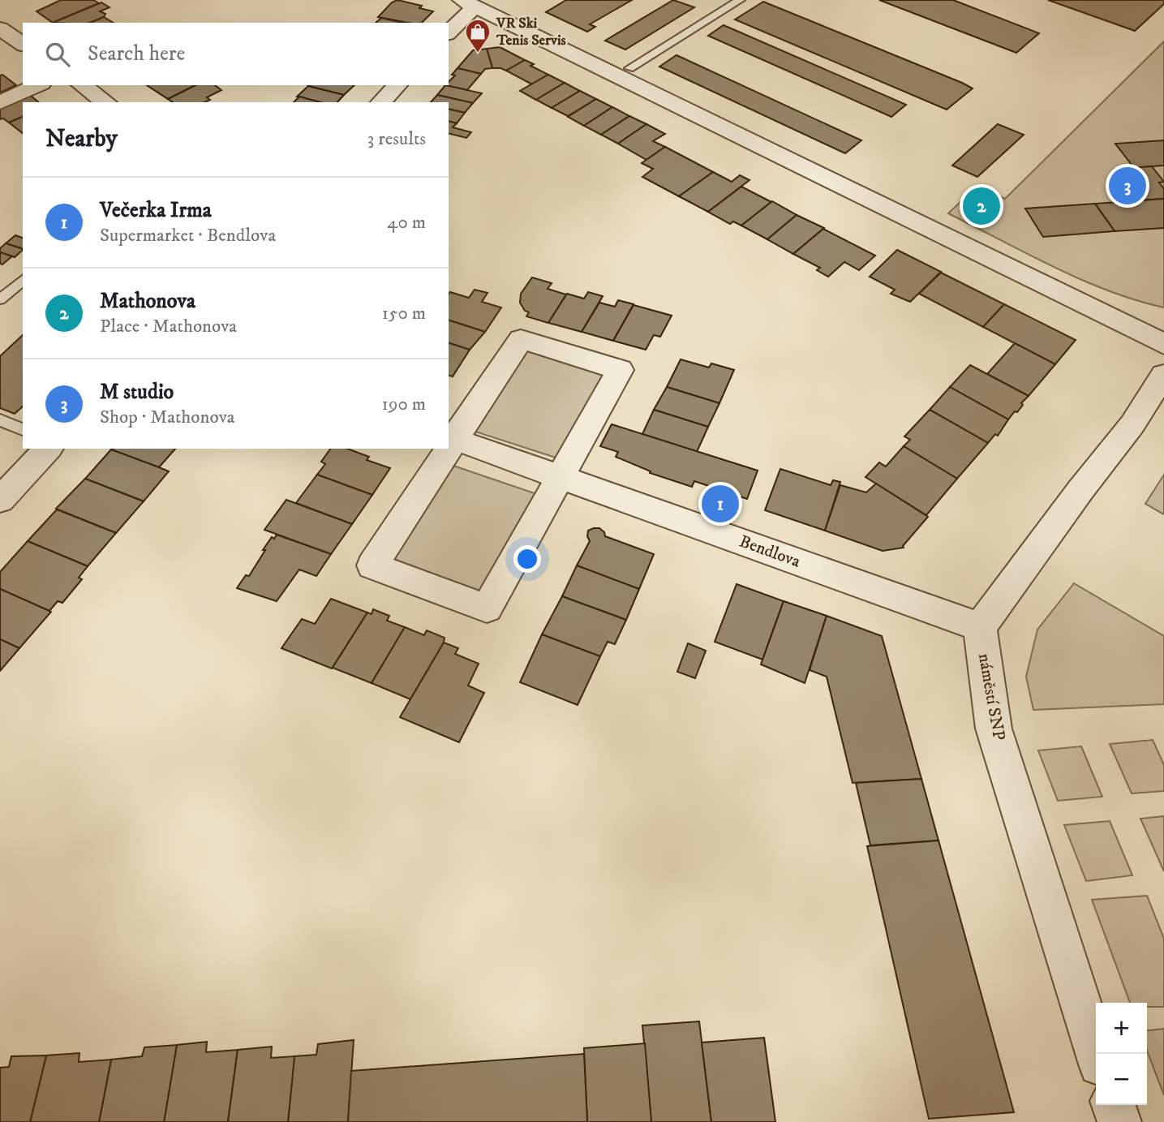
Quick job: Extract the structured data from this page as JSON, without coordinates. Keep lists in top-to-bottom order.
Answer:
{
  "streets": {
    "street": ["Bendlova", "náměstí SNP"]
  },
  "crossings": [
    ["Bendlova", "náměstí SNP"]
  ],
  "places": {
    "shop": ["VR Ski Tenis Servis"]
  },
  "page": {
    "search": "Search here",
    "heading": ["Nearby", "3 results"],
    "pins": ["3", "2", "1"],
    "list": [
      {
        "mark": "1",
        "name": "Večerka Irma",
        "note": "Supermarket · Bendlova",
        "value": "40 m"
      },
      {
        "mark": "2",
        "name": "Mathonova",
        "note": "Place · Mathonova",
        "value": "150 m"
      },
      {
        "mark": "3",
        "name": "M studio",
        "note": "Shop · Mathonova",
        "value": "190 m"
      }
    ],
    "map_buttons": ["+", "−"]
  }
}
